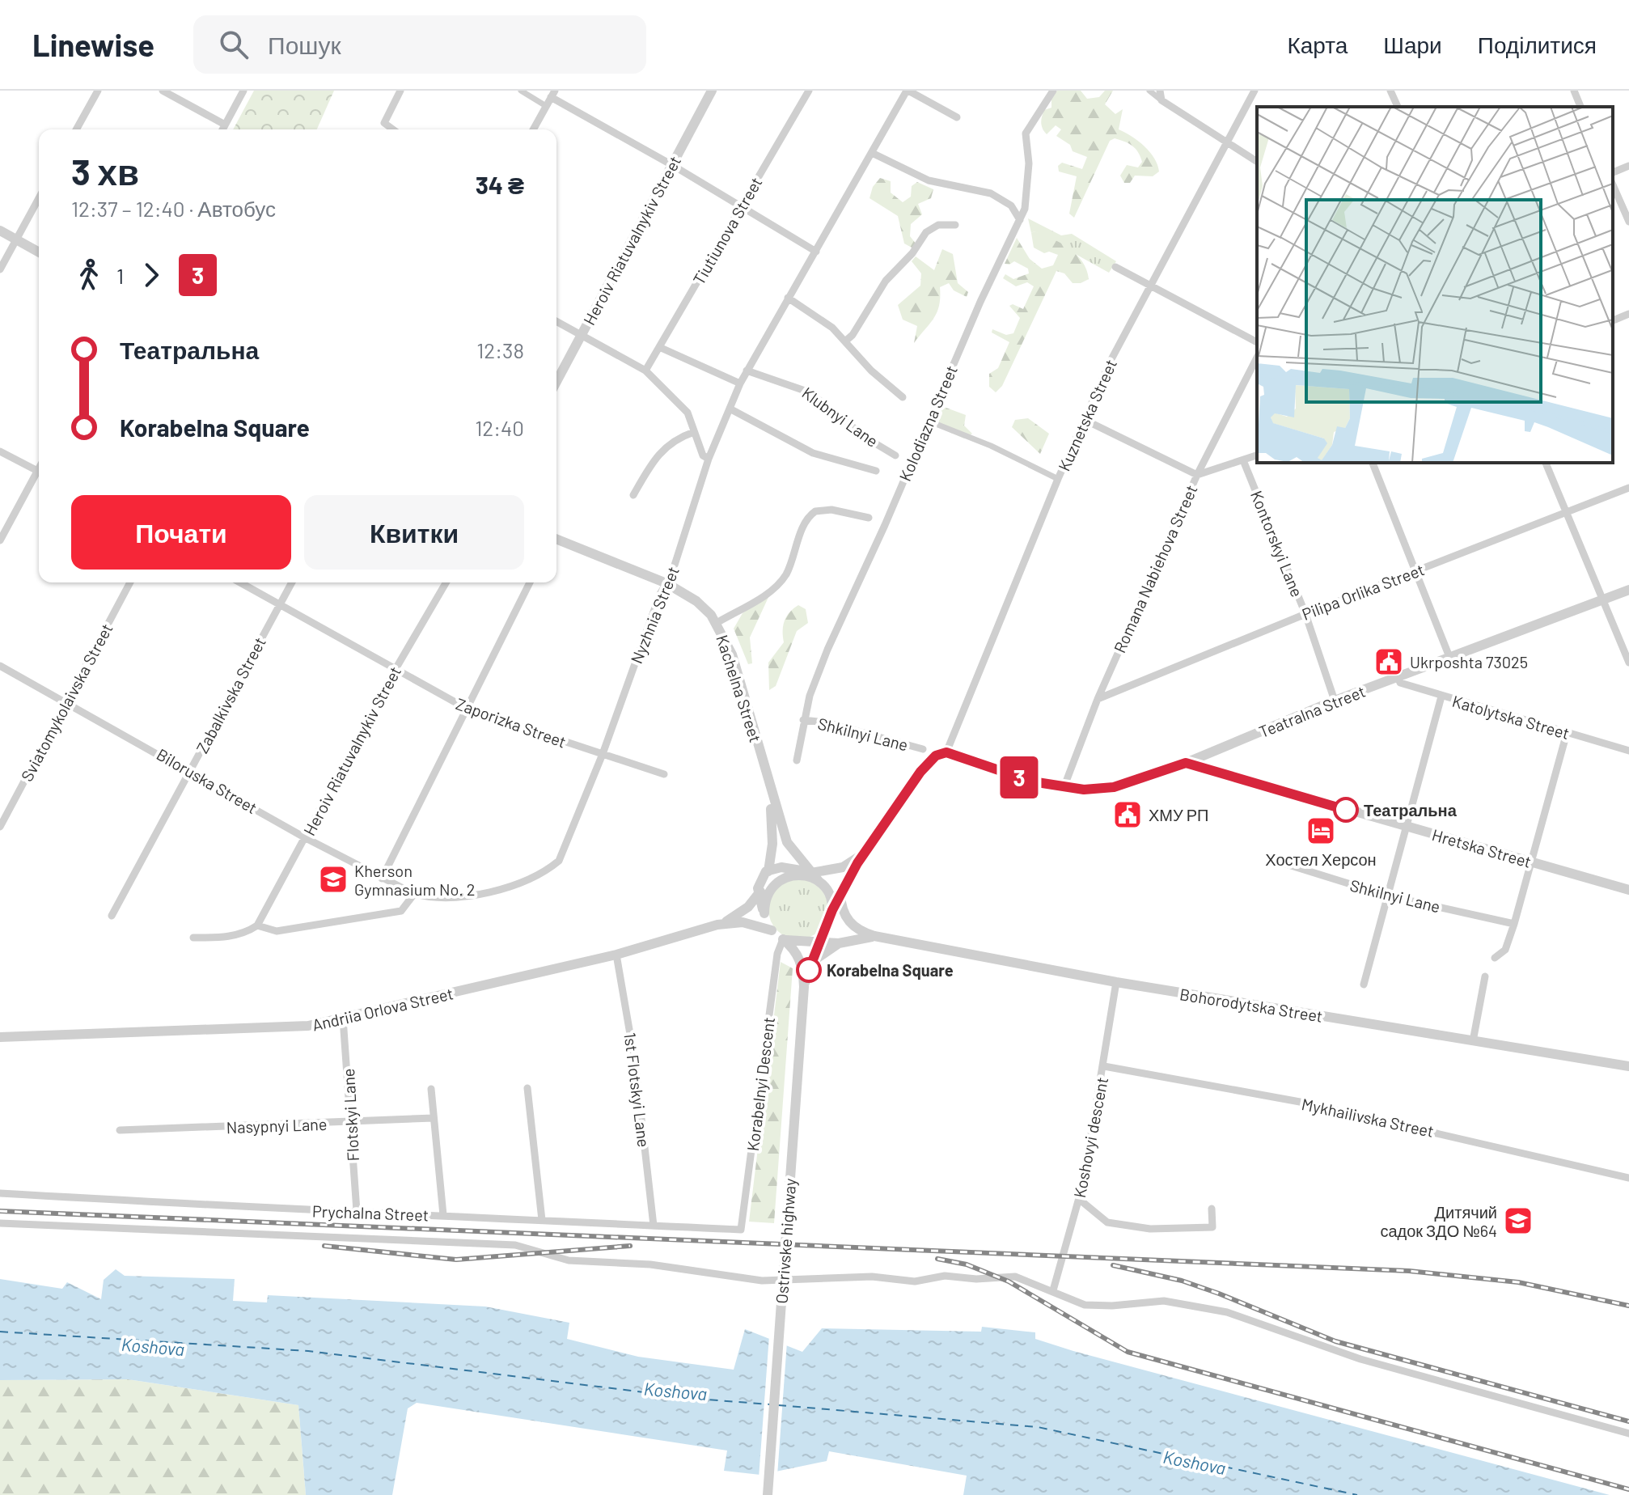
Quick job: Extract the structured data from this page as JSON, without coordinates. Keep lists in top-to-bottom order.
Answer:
{
  "streets": {
    "street": [
      "Tiutiunova Street",
      "Heroiv Riatuvalnykiv Street",
      "Kuznetska Street",
      "Klubnyi Lane",
      "Kolodiazna Street",
      "Kontorskyi Lane",
      "Romana Nabiehova Street",
      "Pilipa Orlika Street",
      "Nyzhnia Street",
      "Kachelna Street",
      "Zabalkivska Street",
      "Sviatomykolaivska Street",
      "Teatralna Street",
      "Katolytska Street",
      "Zaporizka Street",
      "Shkilnyi Lane",
      "Biloruska Street",
      "Hretska Street",
      "Bohorodytska Street",
      "Andriia Orlova Street",
      "Korabelnyi Descent",
      "1st Flotskyi Lane",
      "Flotskyi Lane",
      "Mykhailivska Street",
      "Nasypnyi Lane",
      "Koshovyi descent",
      "Prychalna Street",
      "Ostrivske highway"
    ]
  },
  "crossings": [
    ["Heroiv Riatuvalnykiv Street", "Zaporizka Street"],
    ["Heroiv Riatuvalnykiv Street", "Biloruska Street"],
    ["Klubnyi Lane", "Nyzhnia Street"],
    ["Kolodiazna Street", "Shkilnyi Lane"],
    ["Kontorskyi Lane", "Pilipa Orlika Street"],
    ["Kontorskyi Lane", "Teatralna Street"],
    ["Romana Nabiehova Street", "Pilipa Orlika Street"],
    ["Romana Nabiehova Street", "Teatralna Street"],
    ["Nyzhnia Street", "Kachelna Street"],
    ["Nyzhnia Street", "Zaporizka Street"],
    ["Nyzhnia Street", "Biloruska Street"],
    ["Kachelna Street", "Bohorodytska Street"],
    ["Kachelna Street", "Andriia Orlova Street"],
    ["Kachelna Street", "Korabelnyi Descent"],
    ["Kachelna Street", "Ostrivske highway"],
    ["Zabalkivska Street", "Zaporizka Street"],
    ["Zabalkivska Street", "Biloruska Street"],
    ["Sviatomykolaivska Street", "Biloruska Street"],
    ["Teatralna Street", "Katolytska Street"],
    ["Teatralna Street", "Hretska Street"],
    ["Bohorodytska Street", "Andriia Orlova Street"],
    ["Bohorodytska Street", "Korabelnyi Descent"],
    ["Bohorodytska Street", "Koshovyi descent"],
    ["Bohorodytska Street", "Ostrivske highway"],
    ["Andriia Orlova Street", "Korabelnyi Descent"],
    ["Andriia Orlova Street", "1st Flotskyi Lane"],
    ["Andriia Orlova Street", "Flotskyi Lane"],
    ["Andriia Orlova Street", "Ostrivske highway"],
    ["Korabelnyi Descent", "Prychalna Street"],
    ["Korabelnyi Descent", "Ostrivske highway"],
    ["1st Flotskyi Lane", "Prychalna Street"],
    ["Flotskyi Lane", "Nasypnyi Lane"],
    ["Flotskyi Lane", "Prychalna Street"],
    ["Mykhailivska Street", "Koshovyi descent"]
  ],
  "water": ["Koshova"],
  "places": {
    "public building": ["Ukrposhta 73025", "ХМУ РП"],
    "other": ["Театральна", "Korabelna Square"],
    "hotel": ["Хостел Херсон"],
    "school or university": ["Kherson Gymnasium No. 2", "Дитячий садок ЗДО №64"]
  },
  "lines": ["bus line 3"],
  "page": {
    "header": "Linewise",
    "search": "Пошук",
    "nav": ["Карта", "Шари", "Поділитися"],
    "on_map": "3",
    "heading": ["3 хв", "12:37 – 12:40 · Автобус", "34 ₴"],
    "legs": ["1", "3"],
    "list": [
      {
        "name": "Театральна",
        "value": "12:38"
      },
      {
        "name": "Korabelna Square",
        "value": "12:40"
      }
    ],
    "buttons": ["Почати", "Квитки"]
  }
}
